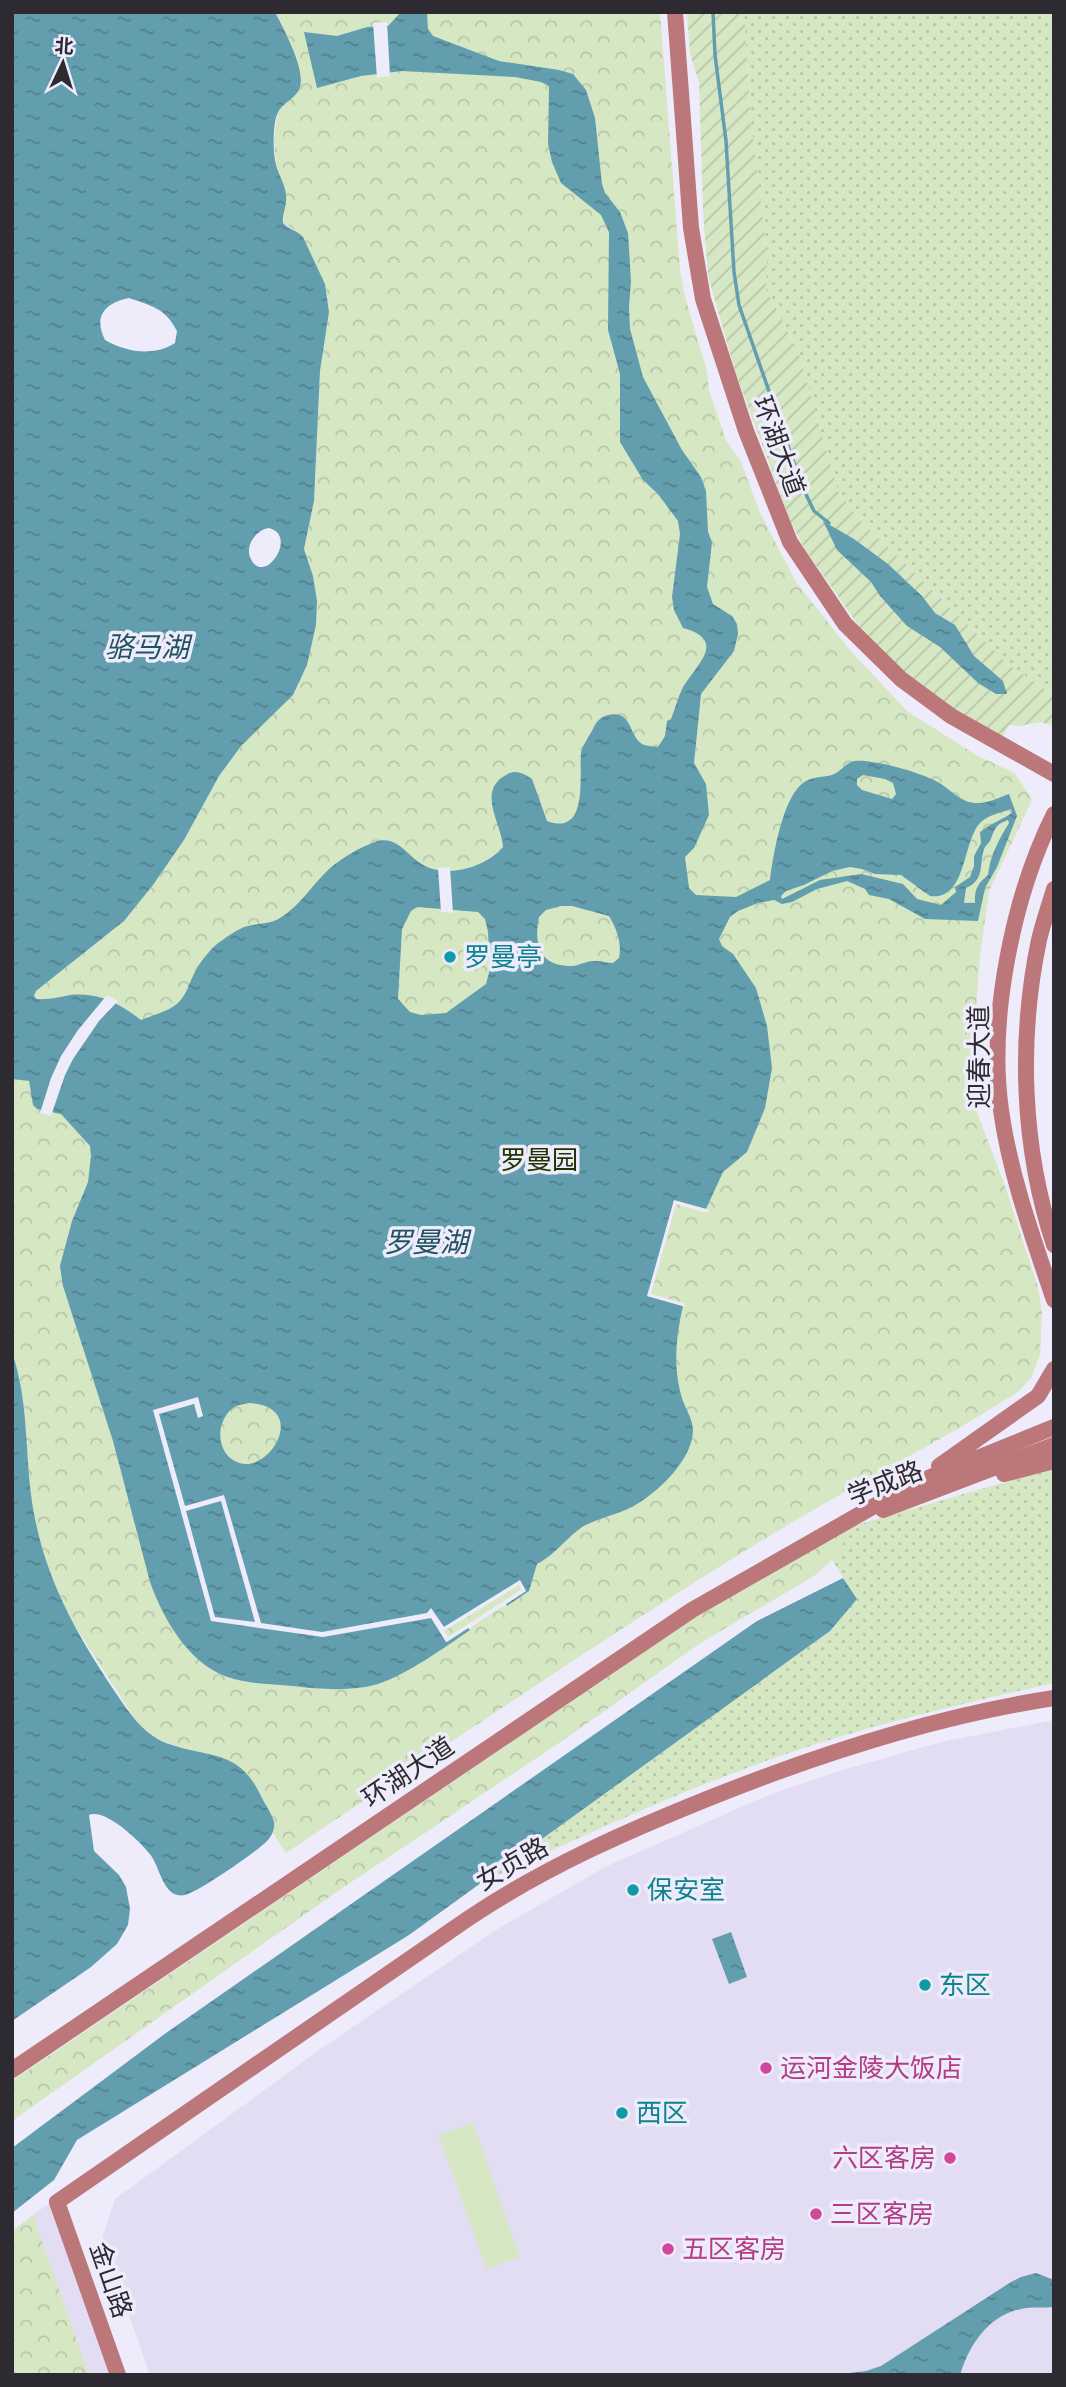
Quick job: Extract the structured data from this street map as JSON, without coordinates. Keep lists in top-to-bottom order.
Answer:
{
  "streets": {
    "main road": [
      "环湖大道",
      "迎春大道",
      "学成路",
      "女贞路",
      "金山路"
    ]
  },
  "crossings": [
    ["环湖大道", "学成路"],
    ["女贞路", "金山路"]
  ],
  "water": ["骆马湖", "罗曼湖"],
  "parks": ["罗曼园"],
  "places": [
    "罗曼亭",
    "保安室",
    "东区",
    "运河金陵大饭店",
    "西区",
    "六区客房",
    "三区客房",
    "五区客房"
  ],
  "north": "top"
}
